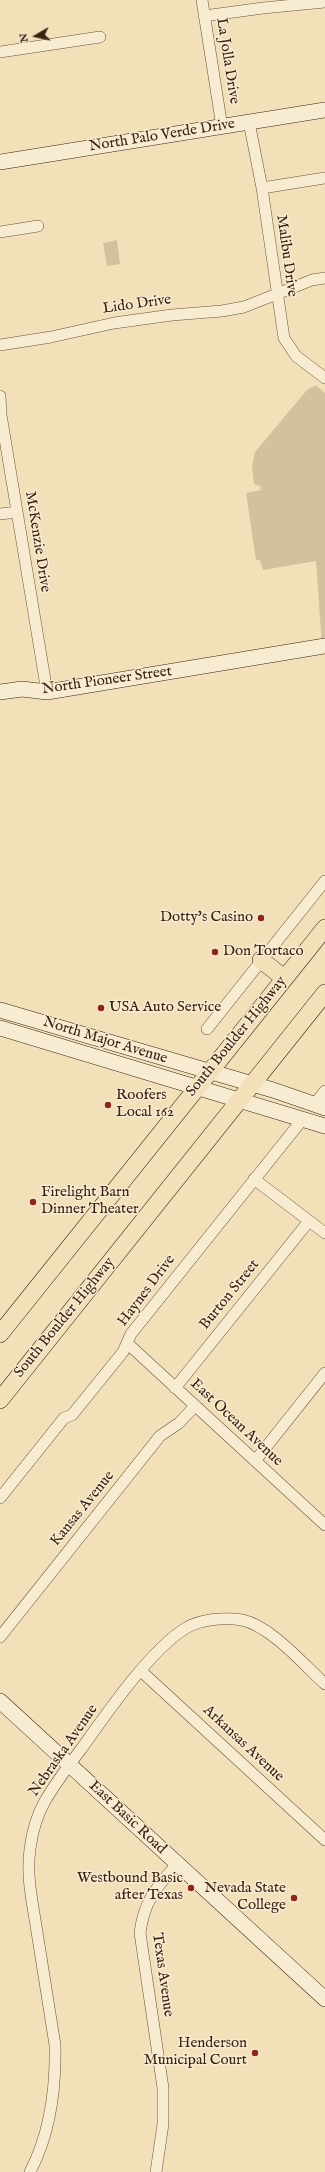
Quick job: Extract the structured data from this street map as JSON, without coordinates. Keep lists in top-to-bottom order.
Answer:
{
  "streets": {
    "main road": ["South Boulder Highway"],
    "street": [
      "La Jolla Drive",
      "North Palo Verde Drive",
      "Malibu Drive",
      "Lido Drive",
      "McKenzie Drive",
      "North Pioneer Street",
      "North Major Avenue",
      "Haynes Drive",
      "Burton Street",
      "East Ocean Avenue",
      "Kansas Avenue",
      "Arkansas Avenue",
      "Nebraska Avenue",
      "East Basic Road",
      "Texas Avenue"
    ]
  },
  "crossings": [
    ["La Jolla Drive", "North Palo Verde Drive"],
    ["North Palo Verde Drive", "Malibu Drive"],
    ["Malibu Drive", "Lido Drive"],
    ["McKenzie Drive", "North Pioneer Street"],
    ["South Boulder Highway", "North Major Avenue"],
    ["North Major Avenue", "Haynes Drive"],
    ["Haynes Drive", "East Ocean Avenue"],
    ["Burton Street", "East Ocean Avenue"],
    ["East Ocean Avenue", "Kansas Avenue"],
    ["Arkansas Avenue", "Nebraska Avenue"],
    ["Nebraska Avenue", "East Basic Road"],
    ["East Basic Road", "Texas Avenue"]
  ],
  "places": [
    "Dotty's Casino",
    "Don Tortaco",
    "USA Auto Service",
    "Roofers Local 162",
    "Firelight Barn Dinner Theater",
    "Westbound Basic after Texas",
    "Nevada State College",
    "Henderson Municipal Court"
  ],
  "north": "left"
}
